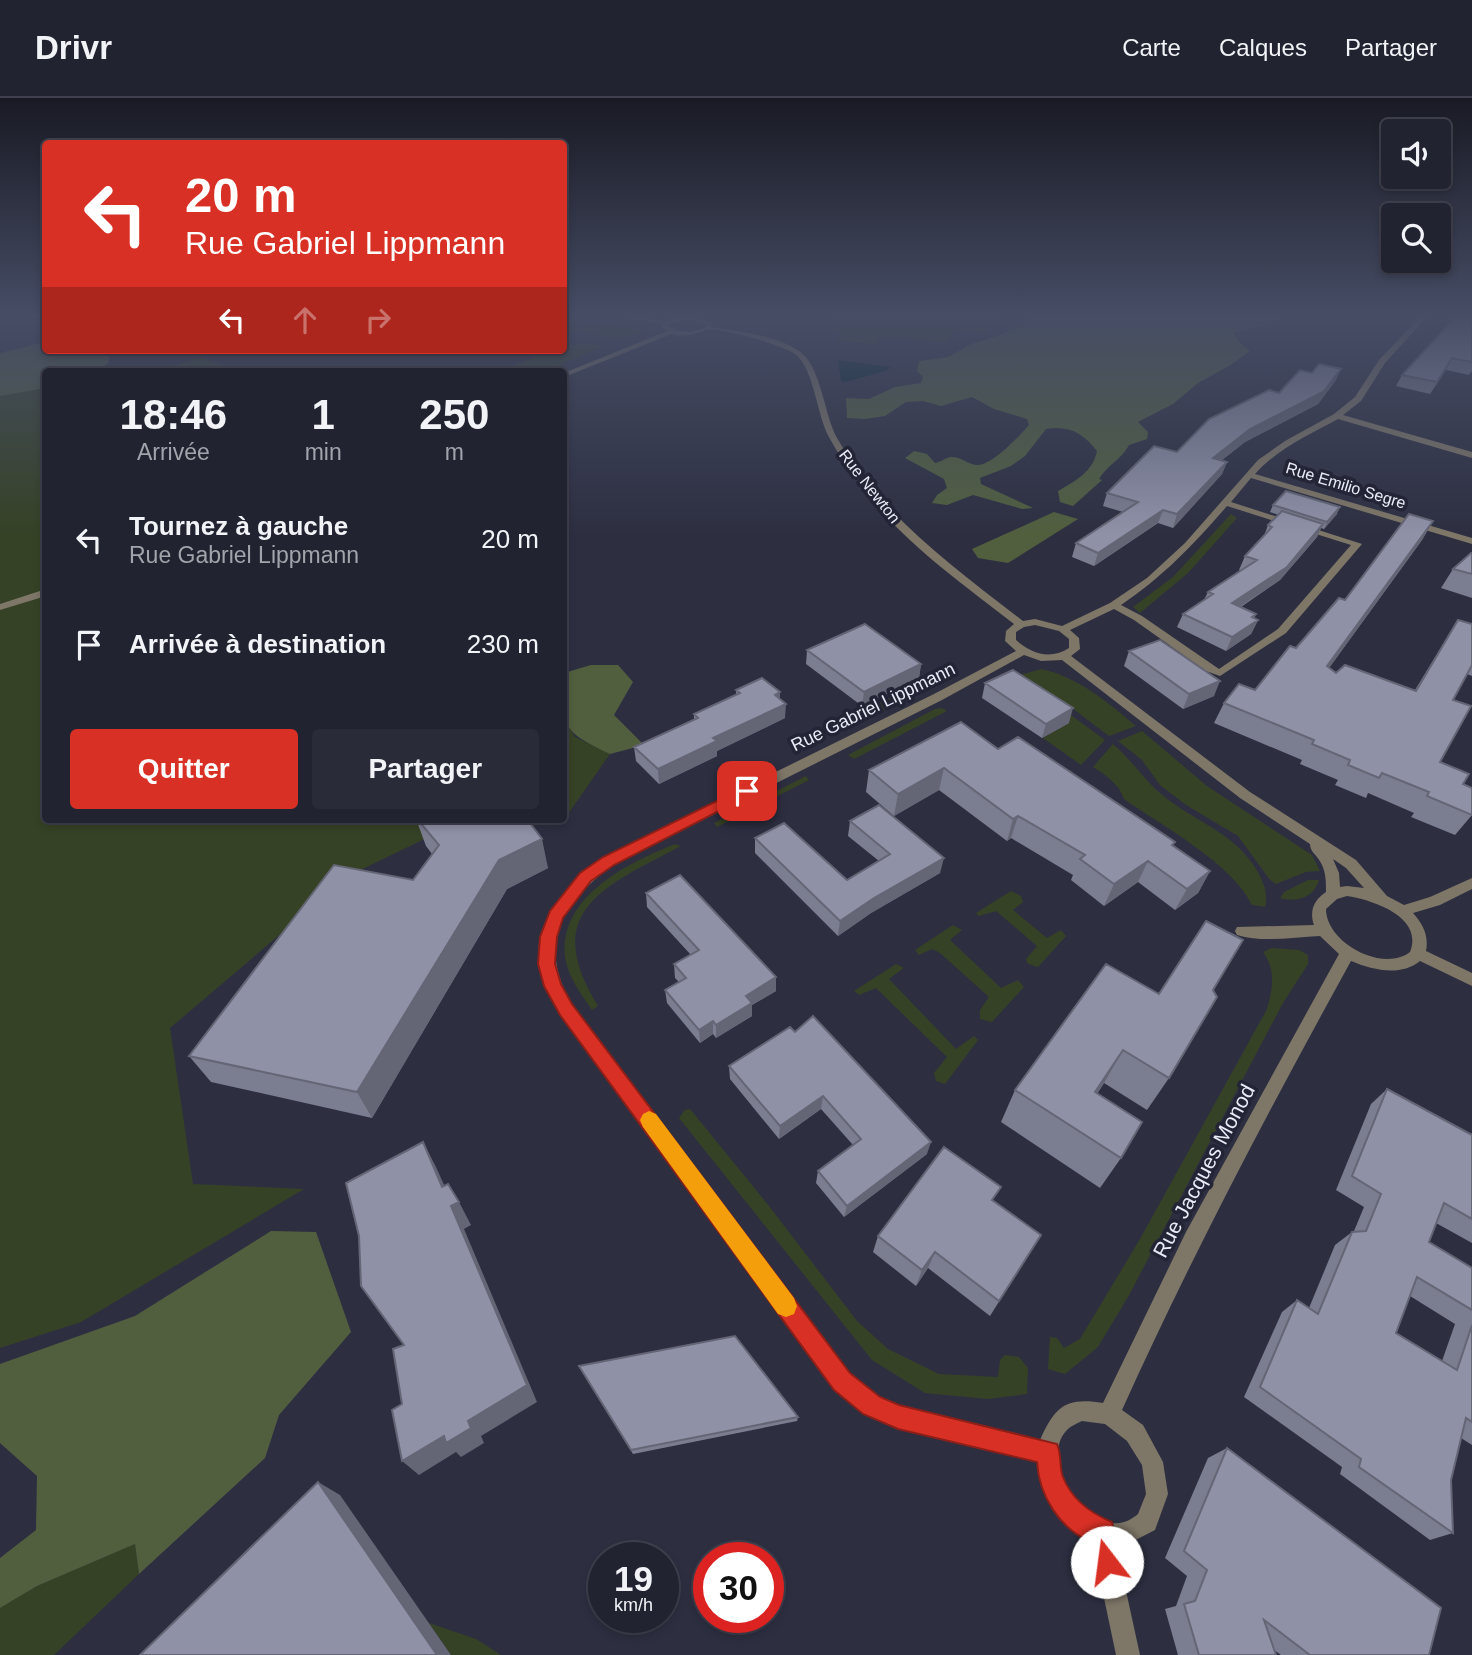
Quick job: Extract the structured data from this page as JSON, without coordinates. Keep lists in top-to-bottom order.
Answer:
{
  "streets": {
    "street": [
      "Rue Emilio Segre",
      "Rue Newton",
      "Rue Gabriel Lippmann",
      "Rue Jacques Monod"
    ]
  },
  "crossings": [
    ["Rue Gabriel Lippmann", "Rue Jacques Monod"]
  ],
  "page": {
    "header": "Drivr",
    "nav": ["Carte", "Calques", "Partager"],
    "turn": ["20 m", "Rue Gabriel Lippmann"],
    "eta": [
      "18:46",
      "Arrivée",
      "1",
      "min",
      "250",
      "m"
    ],
    "list": [
      {
        "name": "Tournez à gauche",
        "note": "Rue Gabriel Lippmann",
        "value": "20 m"
      },
      {
        "name": "Arrivée à destination",
        "value": "230 m"
      }
    ],
    "buttons": ["Quitter", "Partager"],
    "speed": "19 km/h",
    "limit": "30"
  }
}
